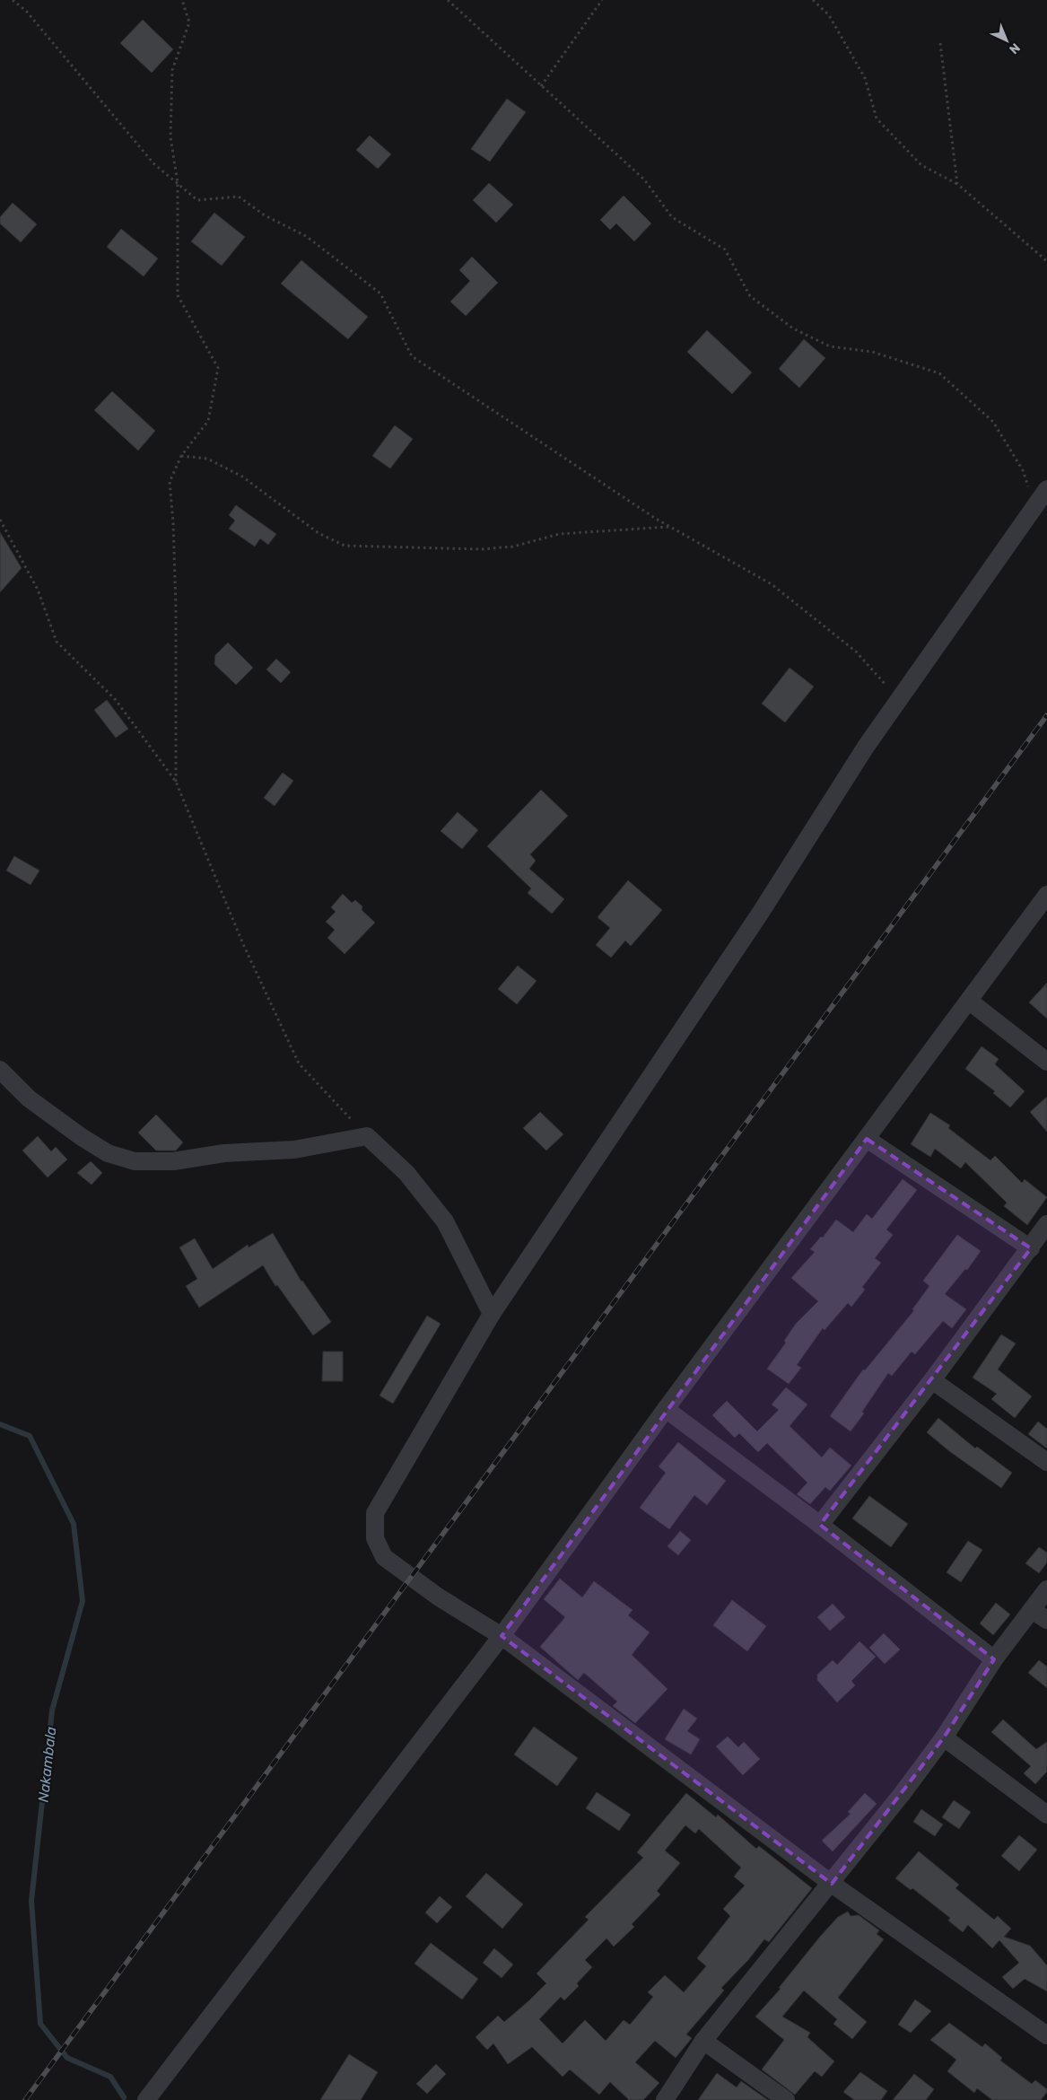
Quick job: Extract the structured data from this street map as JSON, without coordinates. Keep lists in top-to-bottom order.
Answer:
{
  "water": ["Nakambala"],
  "north": "bottom right"
}
